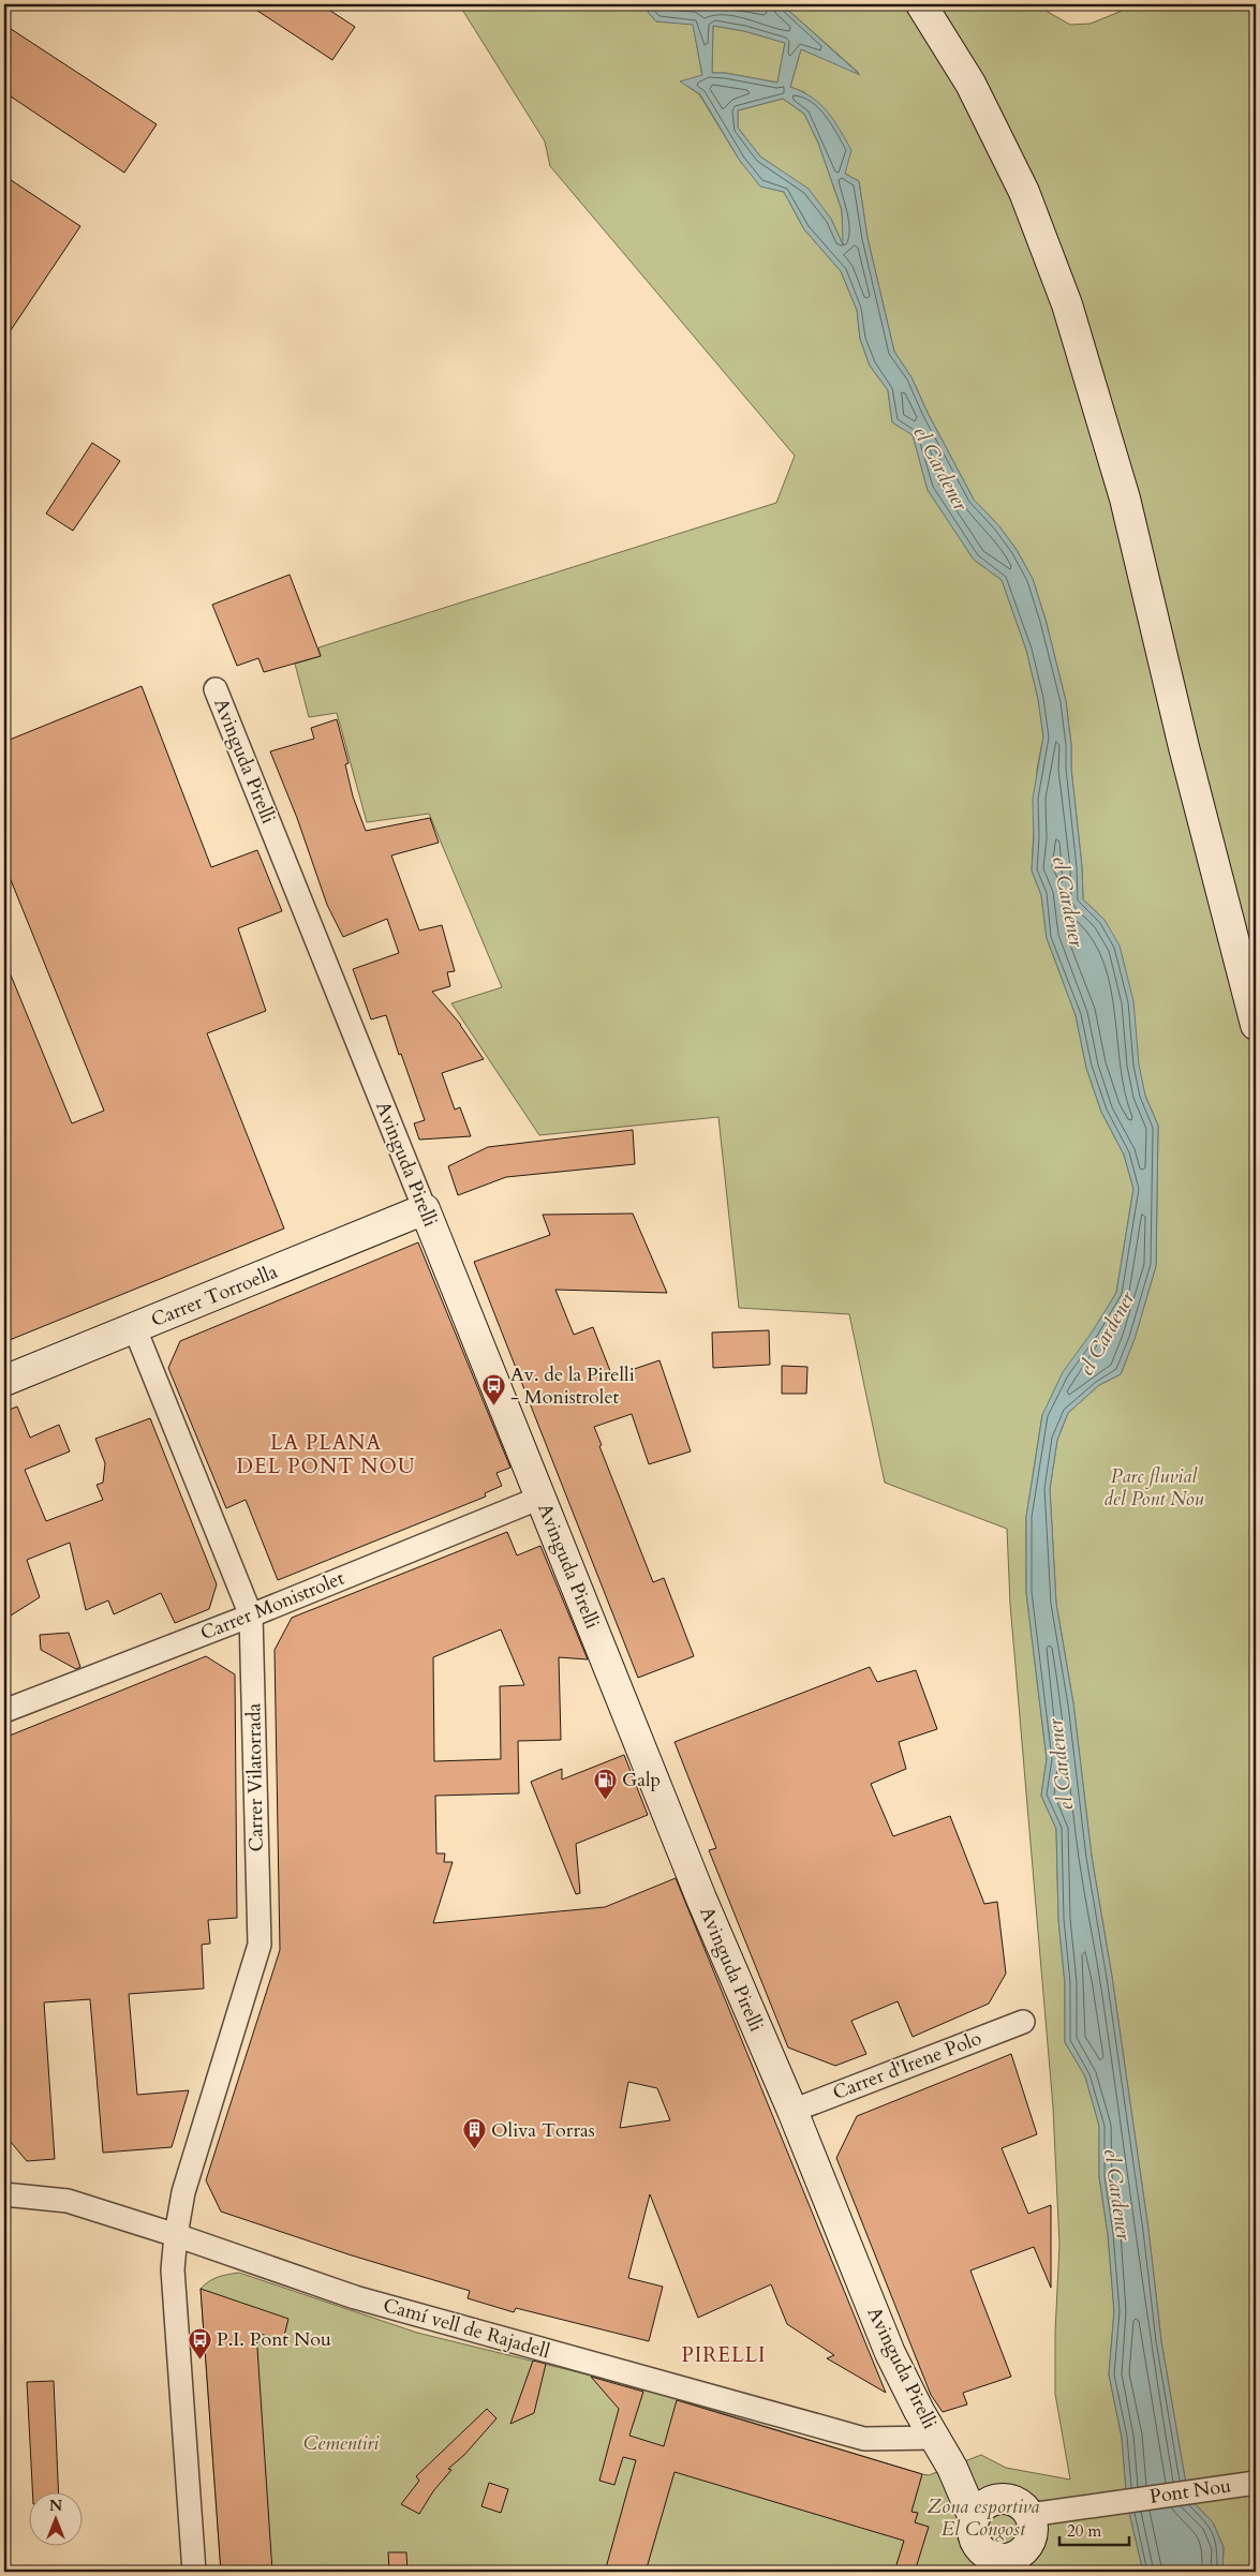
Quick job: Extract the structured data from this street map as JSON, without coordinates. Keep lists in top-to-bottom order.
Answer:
{
  "streets": {
    "street": [
      "Avinguda Pirelli",
      "Carrer Torroella",
      "Carrer Monistrolet",
      "Carrer Vilatorrada",
      "Carrer d'Irene Polo",
      "Camí vell de Rajadell",
      "Pont Nou"
    ]
  },
  "crossings": [
    ["Avinguda Pirelli", "Carrer Torroella"],
    ["Avinguda Pirelli", "Carrer Monistrolet"],
    ["Avinguda Pirelli", "Carrer d'Irene Polo"],
    ["Avinguda Pirelli", "Camí vell de Rajadell"],
    ["Avinguda Pirelli", "Pont Nou"],
    ["Carrer Torroella", "Carrer Vilatorrada"],
    ["Carrer Monistrolet", "Carrer Vilatorrada"],
    ["Carrer Vilatorrada", "Camí vell de Rajadell"]
  ],
  "districts": ["LA PLANA DEL PONT NOU", "PIRELLI"],
  "water": ["el Cardener"],
  "parks": ["Parc fluvial del Pont Nou", "Cementiri", "Zona esportiva El Congost"],
  "places": {
    "bus stop": ["Av. de la Pirelli - Monistrolet", "P.I. Pont Nou"],
    "fuel station": ["Galp"],
    "building": ["Oliva Torras"]
  },
  "scale_bar": "20 m",
  "north": "top"
}
